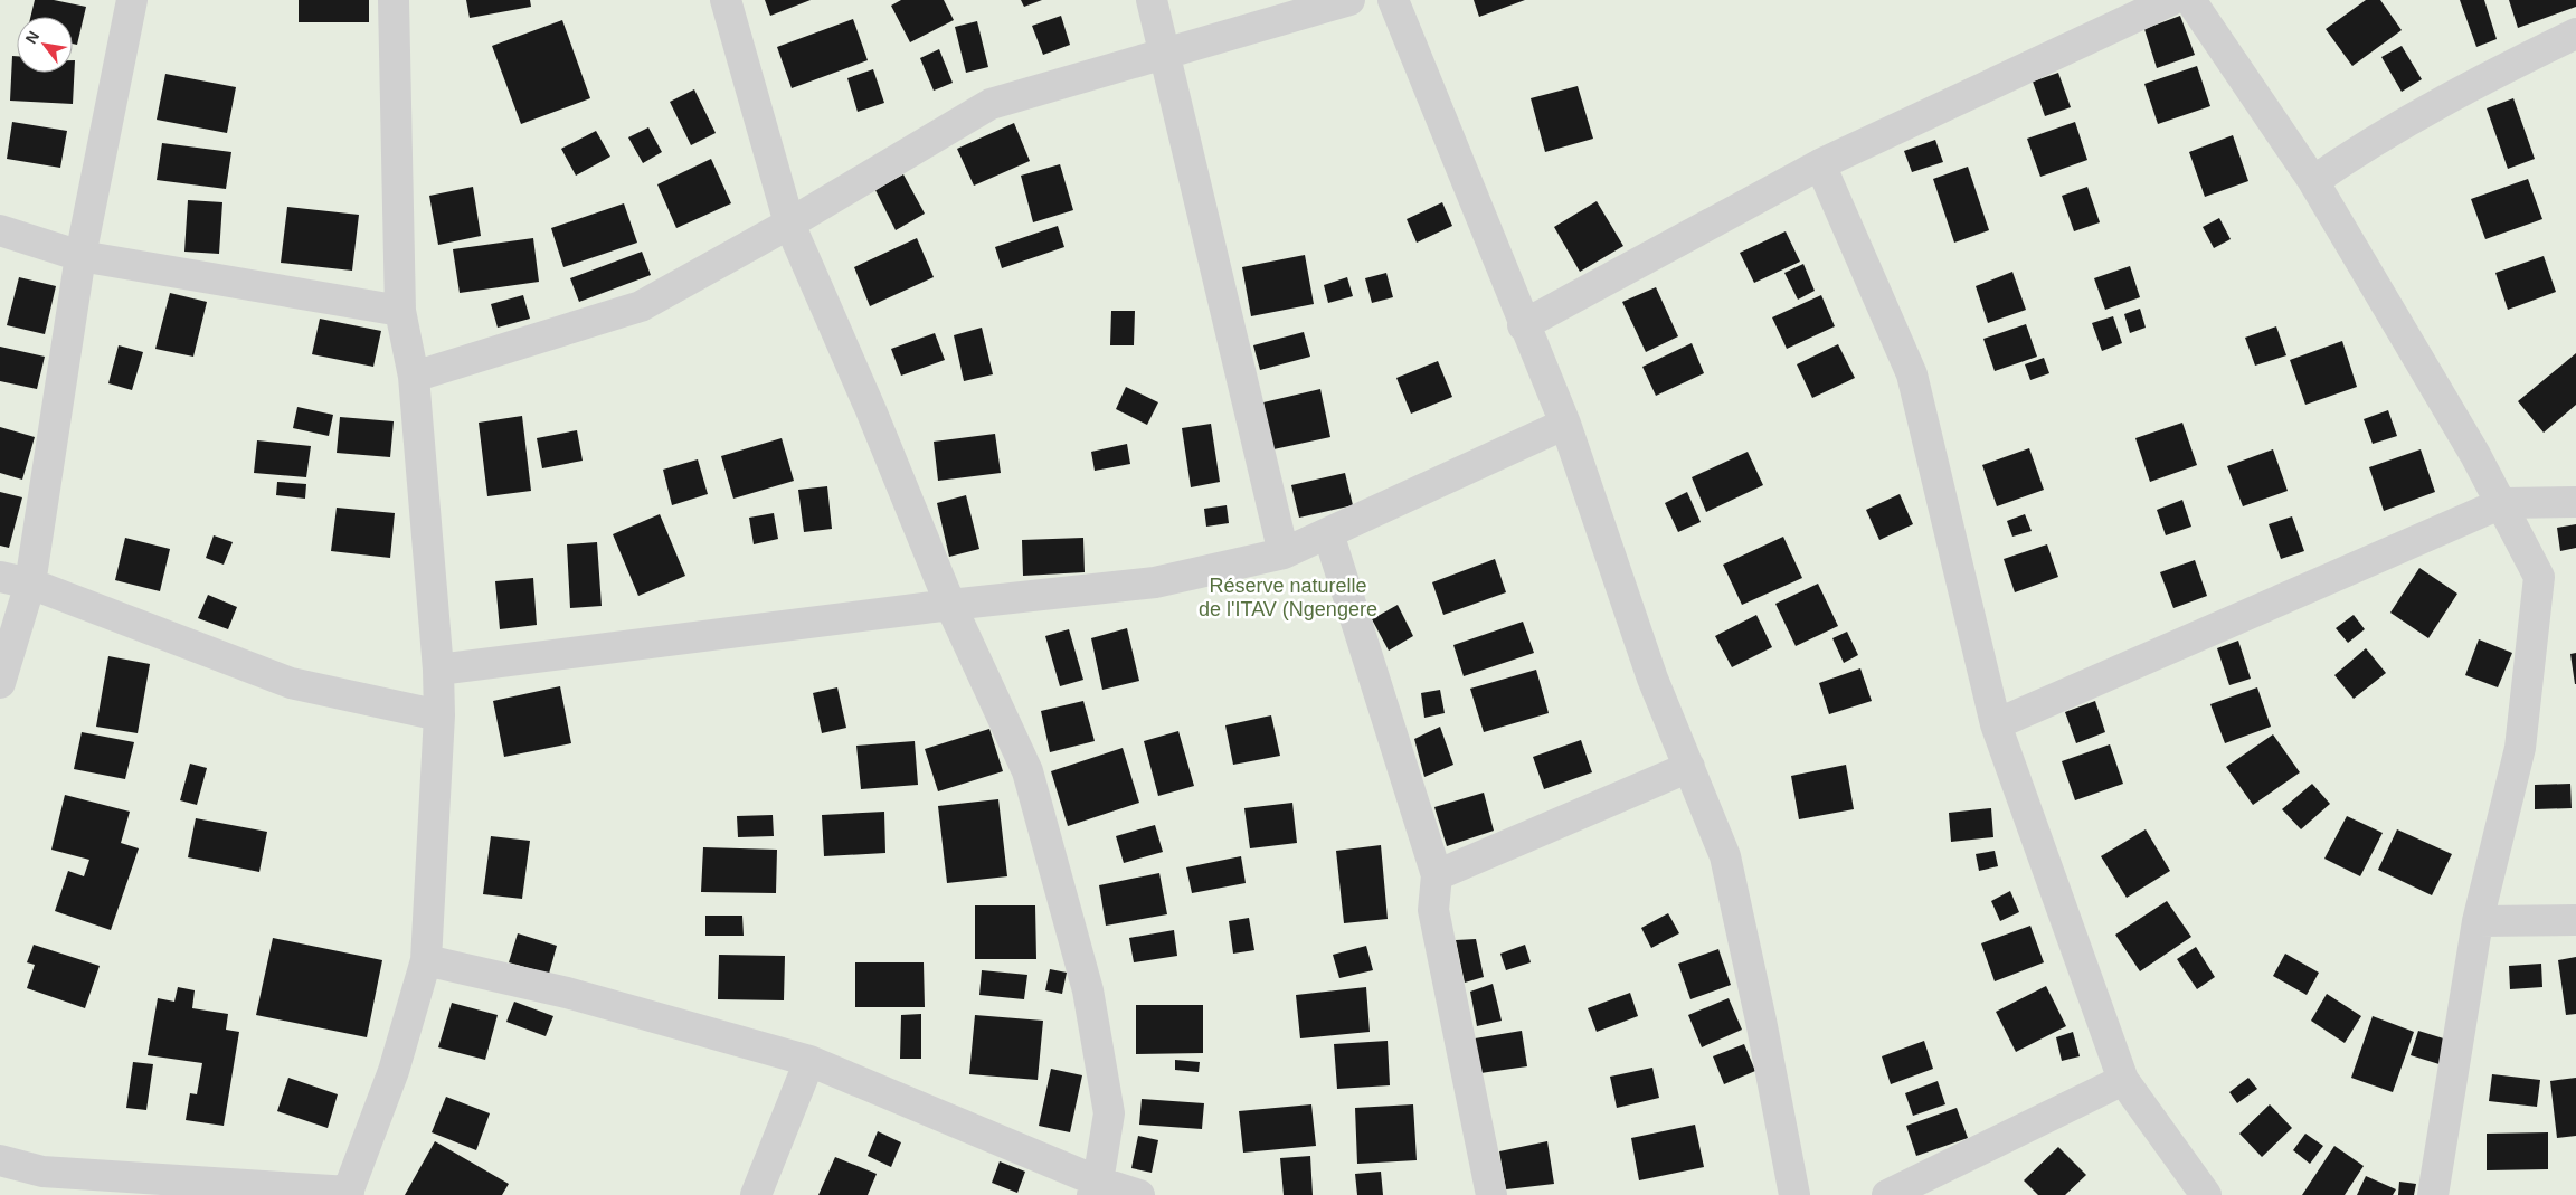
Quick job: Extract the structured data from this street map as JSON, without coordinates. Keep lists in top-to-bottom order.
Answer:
{
  "parks": ["Réserve naturelle de l'ITAV (Ngengere"],
  "north": "top left"
}
